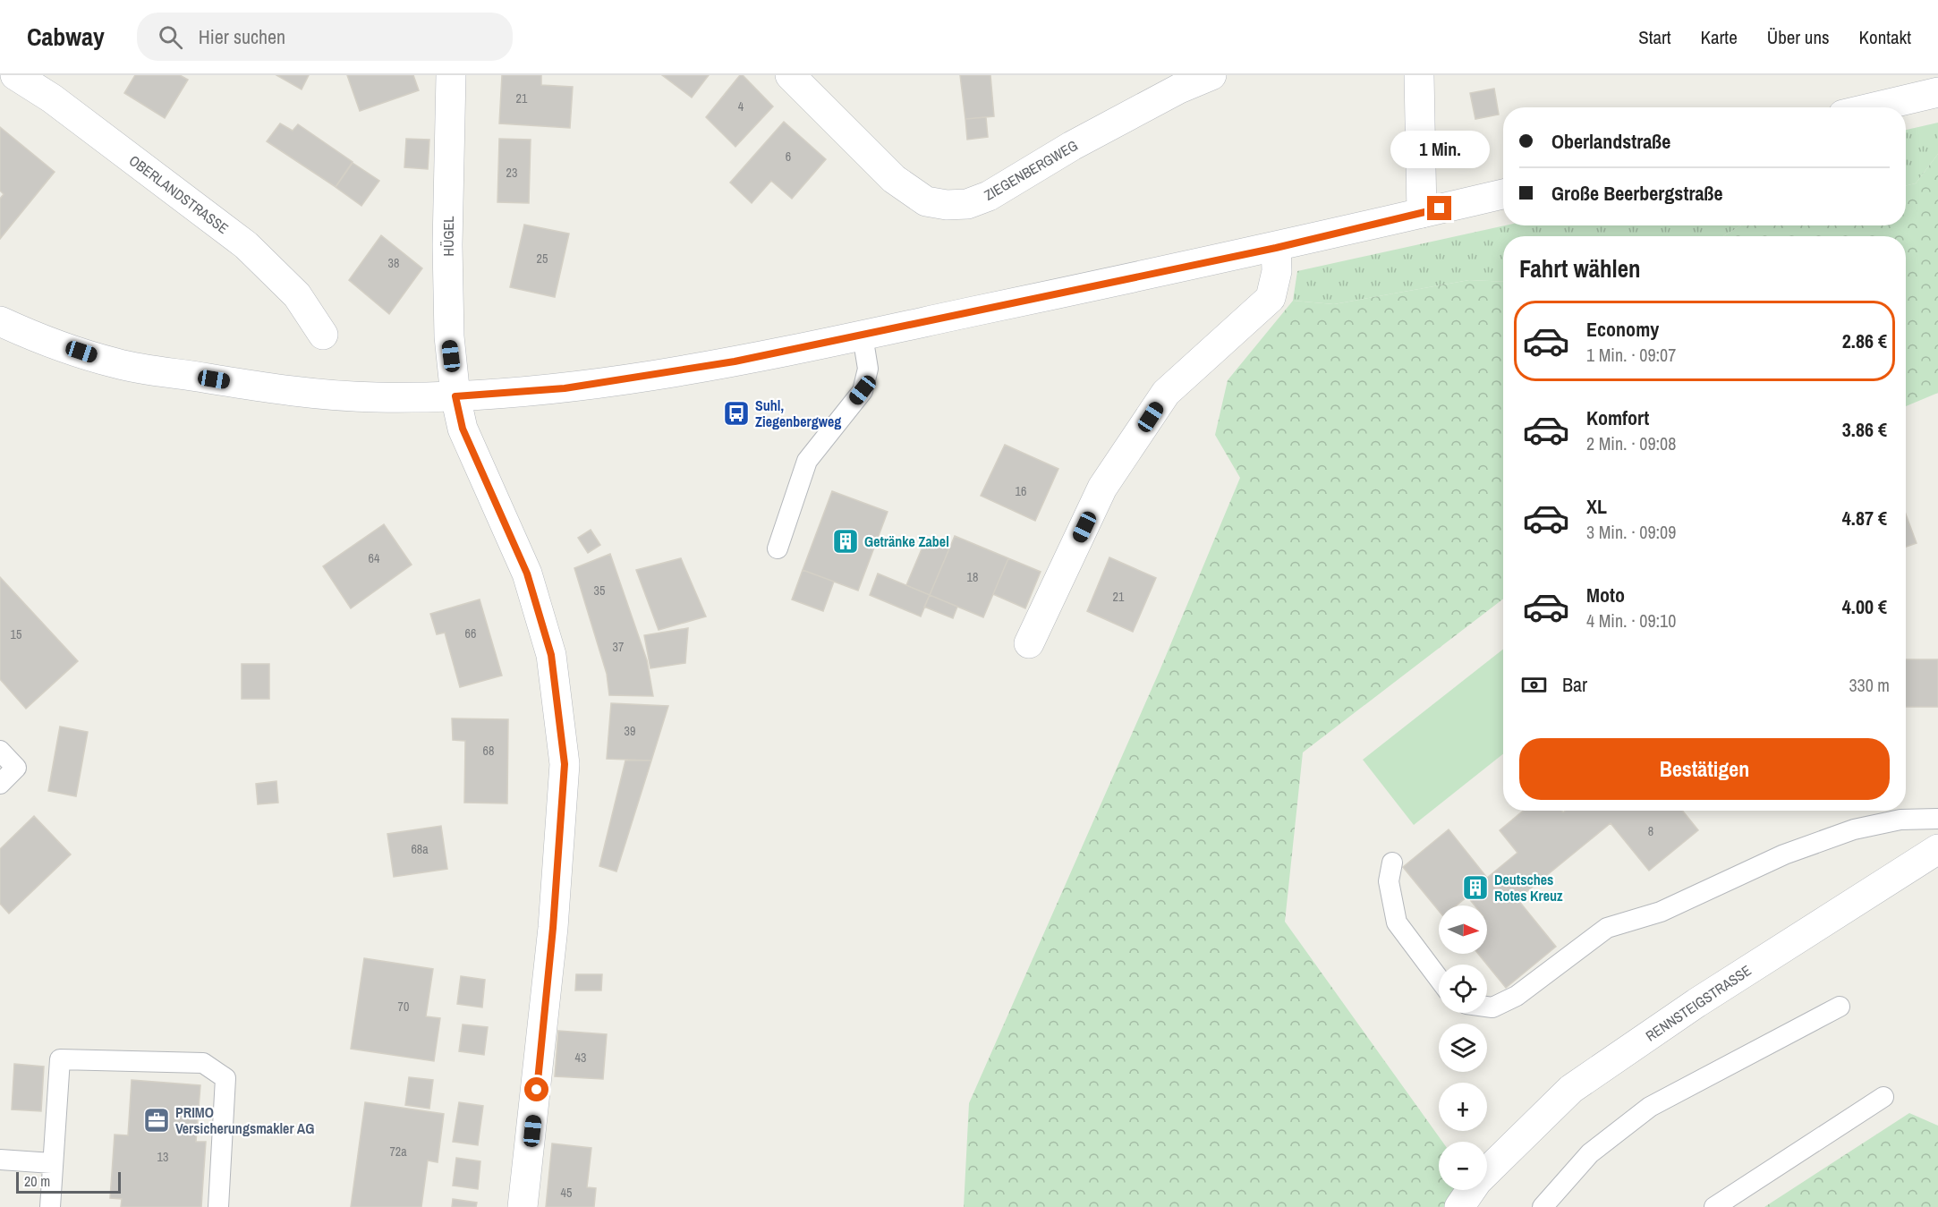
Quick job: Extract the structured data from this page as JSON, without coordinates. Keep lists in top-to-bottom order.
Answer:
{
  "streets": {
    "street": [
      "ZIEGENBERGWEG",
      "OBERLANDSTRASSE",
      "HÜGEL",
      "RENNSTEIGSTRASSE"
    ]
  },
  "places": {
    "bus stop": ["Suhl, Ziegenbergweg"],
    "building": ["Getränke Zabel", "Deutsches Rotes Kreuz"],
    "office": ["PRIMO Versicherungsmakler AG"]
  },
  "house_numbers": [
    "21",
    "4",
    "6",
    "23",
    "25",
    "38",
    "16",
    "64",
    "18",
    "35",
    "21",
    "66",
    "15",
    "37",
    "39",
    "68",
    "8",
    "68a",
    "70",
    "43",
    "72a",
    "13",
    "45"
  ],
  "scale_bar": "20 m",
  "north": "right",
  "page": {
    "header": "Cabway",
    "search": "Hier suchen",
    "nav": [
      "Start",
      "Karte",
      "Über uns",
      "Kontakt"
    ],
    "banner": ["Oberlandstraße", "Große Beerbergstraße"],
    "bubble": "1 Min.",
    "heading": "Fahrt wählen",
    "list": [
      {
        "name": "Economy",
        "note": "1 Min. · 09:07",
        "value": "2.86 €"
      },
      {
        "name": "Komfort",
        "note": "2 Min. · 09:08",
        "value": "3.86 €"
      },
      {
        "name": "XL",
        "note": "3 Min. · 09:09",
        "value": "4.87 €"
      },
      {
        "name": "Moto",
        "note": "4 Min. · 09:10",
        "value": "4.00 €"
      }
    ],
    "pay": ["Bar", "330 m"],
    "buttons": "Bestätigen",
    "map_buttons": ["+", "−"],
    "scale": "20 m"
  }
}
